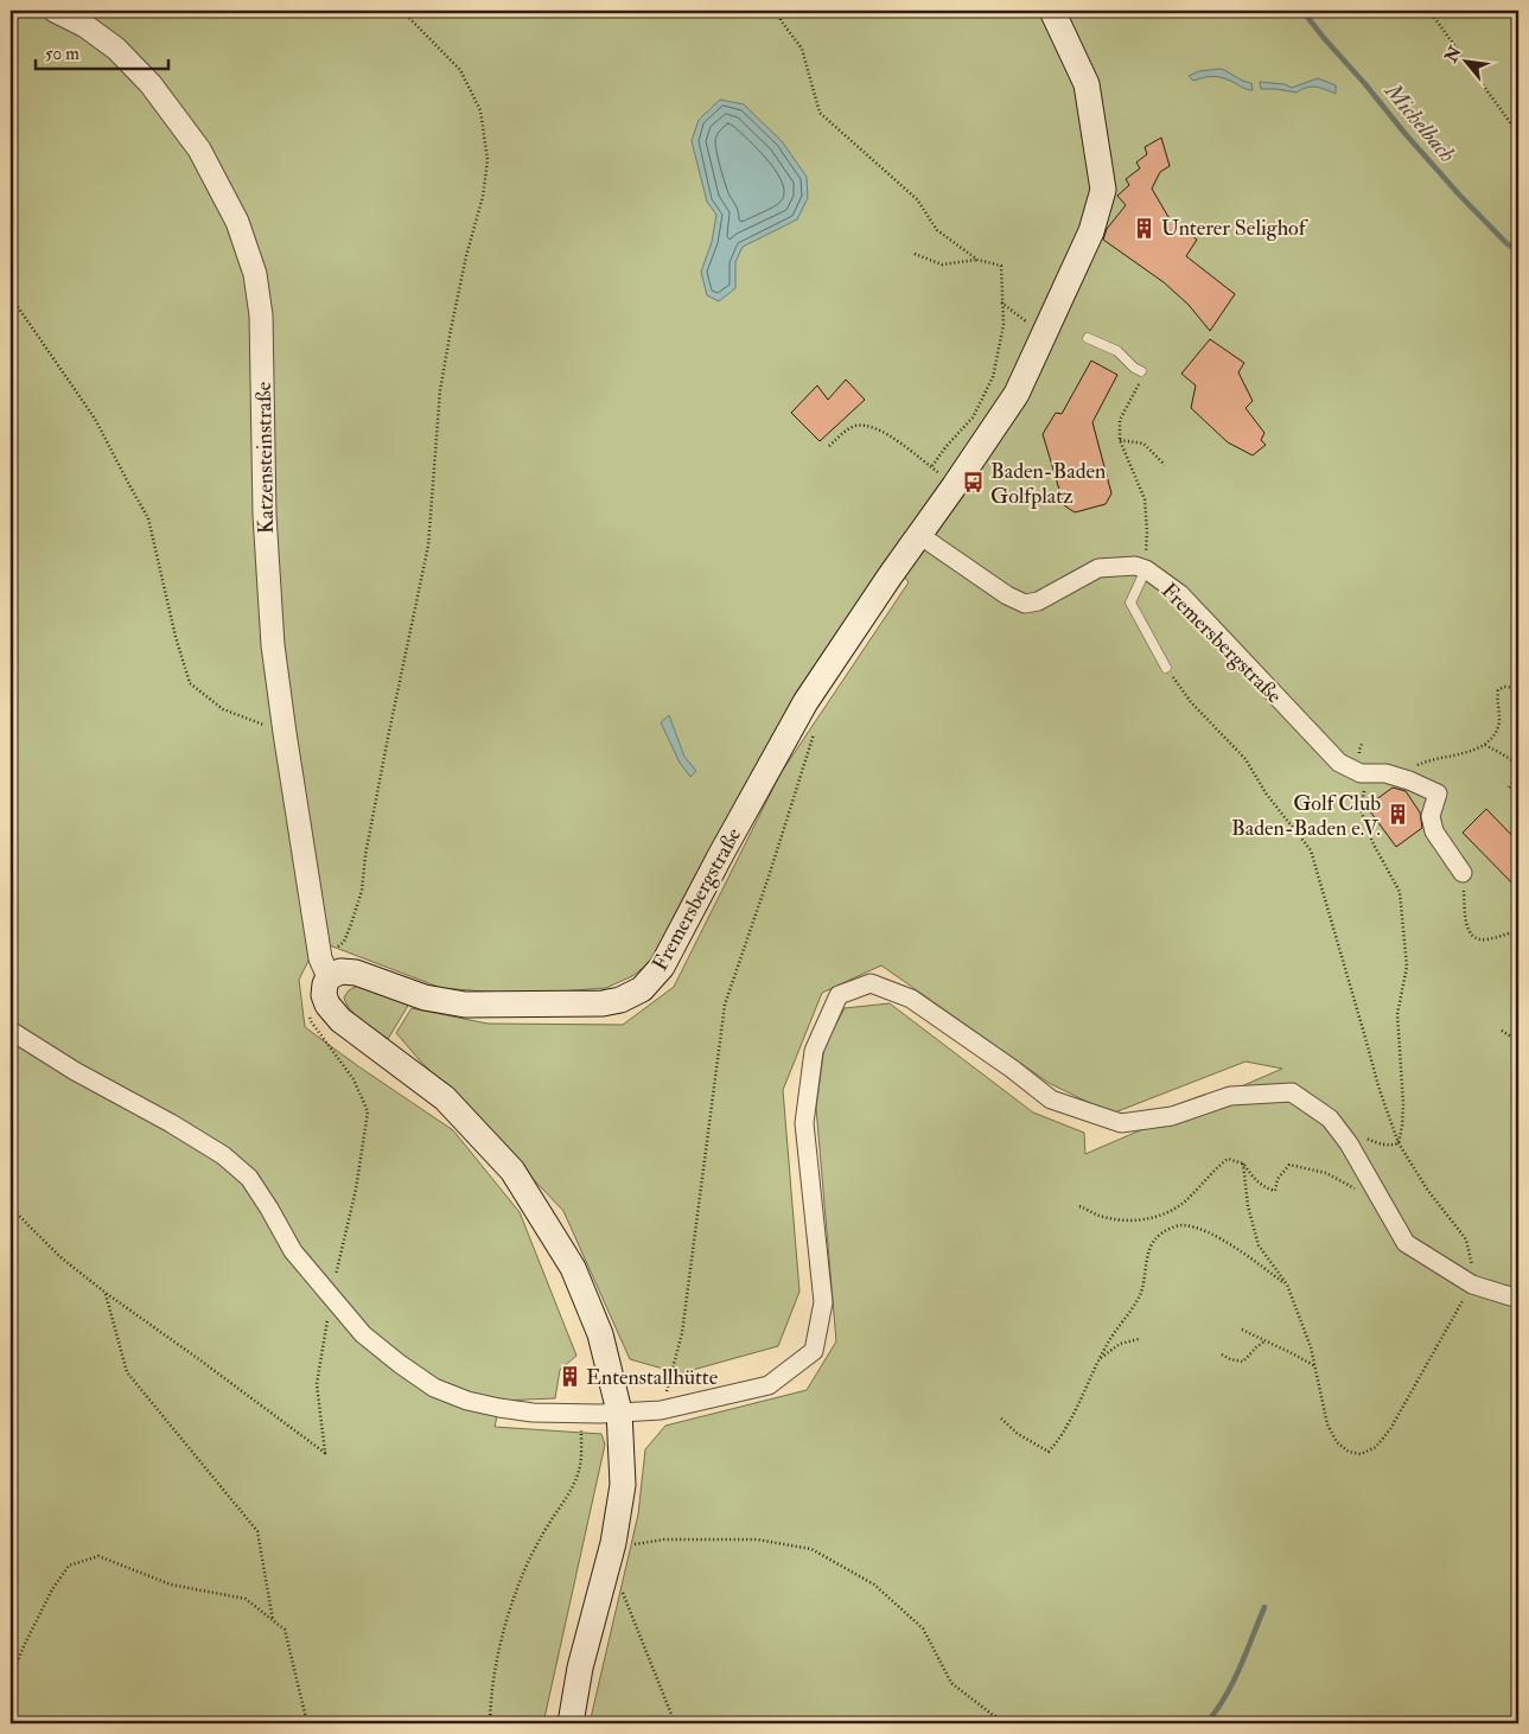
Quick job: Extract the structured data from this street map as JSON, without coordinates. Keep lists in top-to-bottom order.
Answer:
{
  "streets": {
    "main road": ["Fremersbergstraße"],
    "street": ["Katzensteinstraße"]
  },
  "crossings": [
    ["Katzensteinstraße", "Fremersbergstraße"]
  ],
  "water": ["Michelbach"],
  "places": {
    "building": ["Unterer Selighof", "Golf Club Baden-Baden e.V.", "Entenstallhütte"],
    "bus stop": ["Baden-Baden Golfplatz"]
  },
  "scale_bar": "50 m",
  "north": "top left"
}
